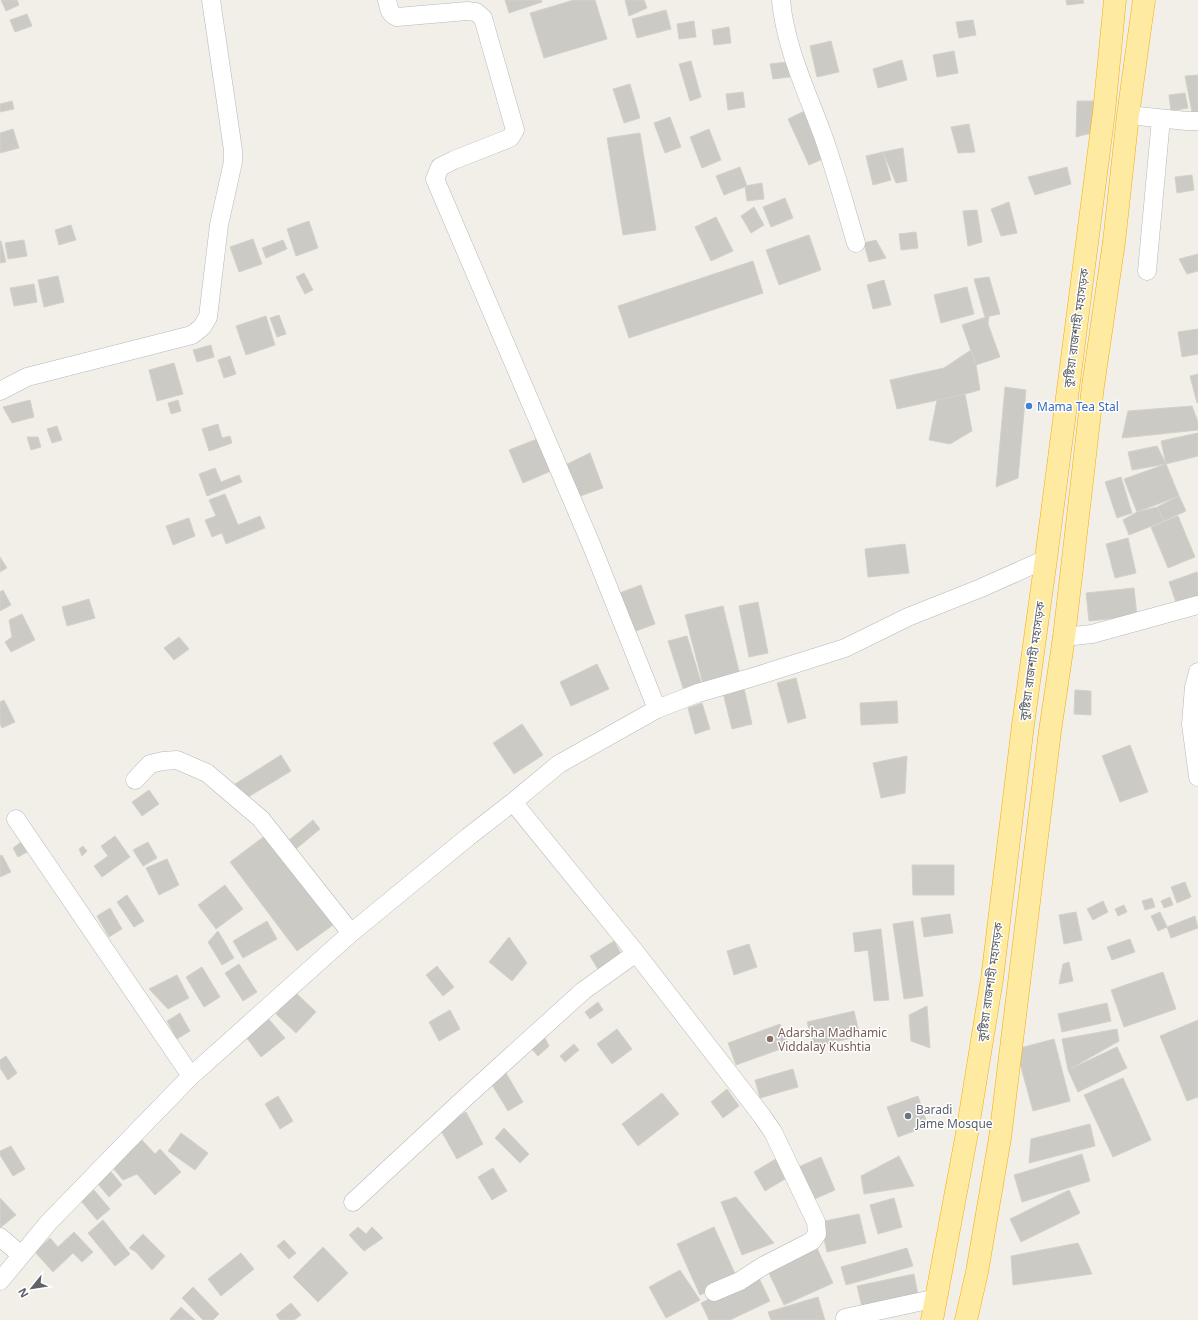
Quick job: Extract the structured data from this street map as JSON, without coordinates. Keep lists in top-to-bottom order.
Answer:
{
  "streets": {
    "highway": ["কুষ্টিয়া রাজশাহী মহাসড়ক"]
  },
  "places": ["Mama Tea Stal", "Adarsha Madhamic Viddalay Kushtia", "Baradi Jame Mosque"],
  "north": "bottom left"
}
